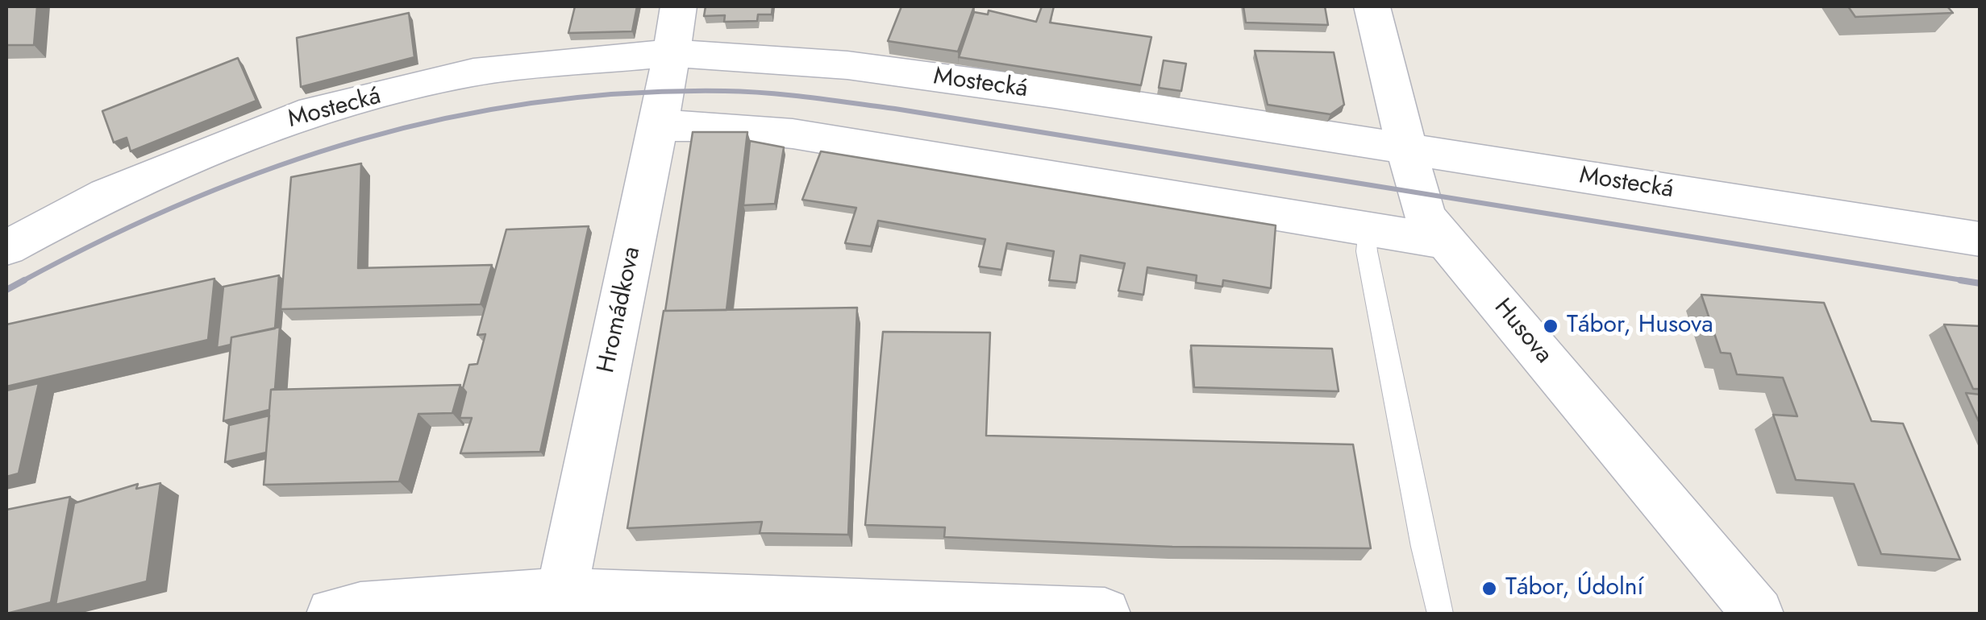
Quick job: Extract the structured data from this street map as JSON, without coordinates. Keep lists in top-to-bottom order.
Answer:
{
  "streets": {
    "street": ["Mostecká", "Hromádkova", "Husova"]
  },
  "crossings": [
    ["Mostecká", "Hromádkova"],
    ["Mostecká", "Husova"]
  ],
  "places": ["Tábor, Husova", "Tábor, Údolní"]
}
